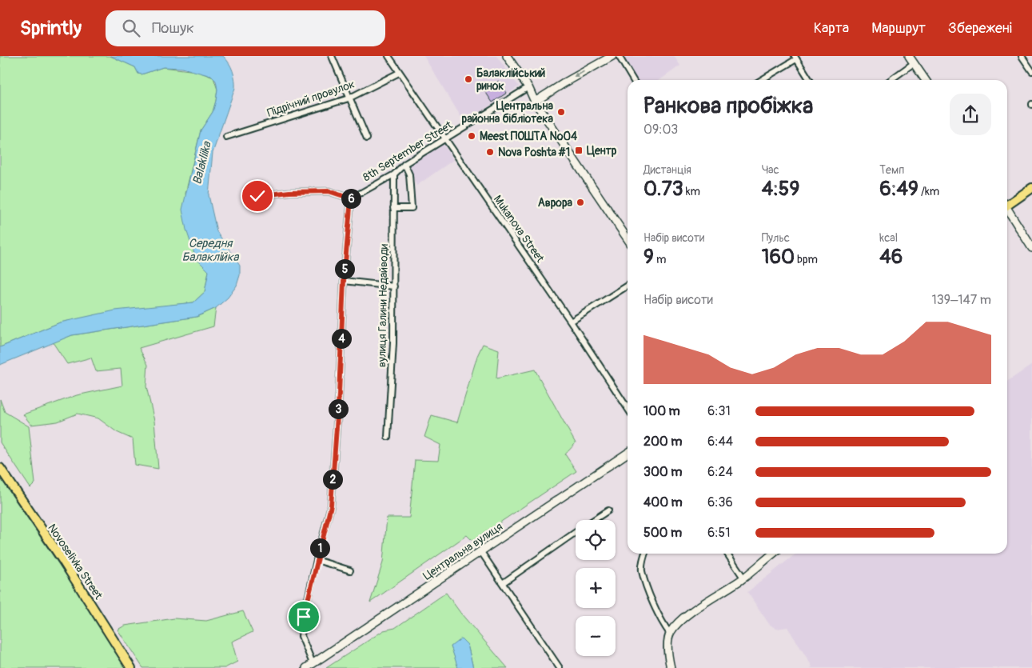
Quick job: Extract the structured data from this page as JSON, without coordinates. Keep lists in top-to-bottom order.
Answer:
{
  "streets": {
    "main road": ["Novoselivka Street"],
    "street": [
      "Підрічний провулок",
      "8th September Street",
      "Mukanova Street",
      "вулиця Галини Недайводи",
      "Центральна вулиця"
    ]
  },
  "crossings": [
    ["Підрічний провулок", "Mukanova Street"],
    ["8th September Street", "Mukanova Street"],
    ["8th September Street", "вулиця Галини Недайводи"]
  ],
  "water": ["Balakliika", "Середня Балаклійка"],
  "places": {
    "other": [
      "Балаклійський ринок",
      "Центральна районна бібліотека",
      "Meest ПОШТА №04",
      "Nova Poshta #1",
      "Аврора"
    ],
    "transit": ["Центр"]
  },
  "page": {
    "header": "Sprintly",
    "search": "Пошук",
    "nav": ["Карта", "Маршрут", "Збережені"],
    "heading": ["Ранкова пробіжка", "09:03"],
    "stats": [
      ["Дистанція", "0.73 km"],
      ["Час", "4:59"],
      ["Темп", "6:49 /km"],
      ["Набір висоти", "9 m"],
      ["Пульс", "160 bpm"],
      ["kcal", "46"]
    ],
    "pins": [
      "6",
      "5",
      "4",
      "3",
      "2",
      "1"
    ],
    "chart": ["Набір висоти", "139–147 m"],
    "list": [
      {
        "name": "100 m",
        "note": "6:31"
      },
      {
        "name": "200 m",
        "note": "6:44"
      },
      {
        "name": "300 m",
        "note": "6:24"
      },
      {
        "name": "400 m",
        "note": "6:36"
      },
      {
        "name": "500 m",
        "note": "6:51"
      }
    ],
    "map_buttons": ["+", "−"]
  }
}
